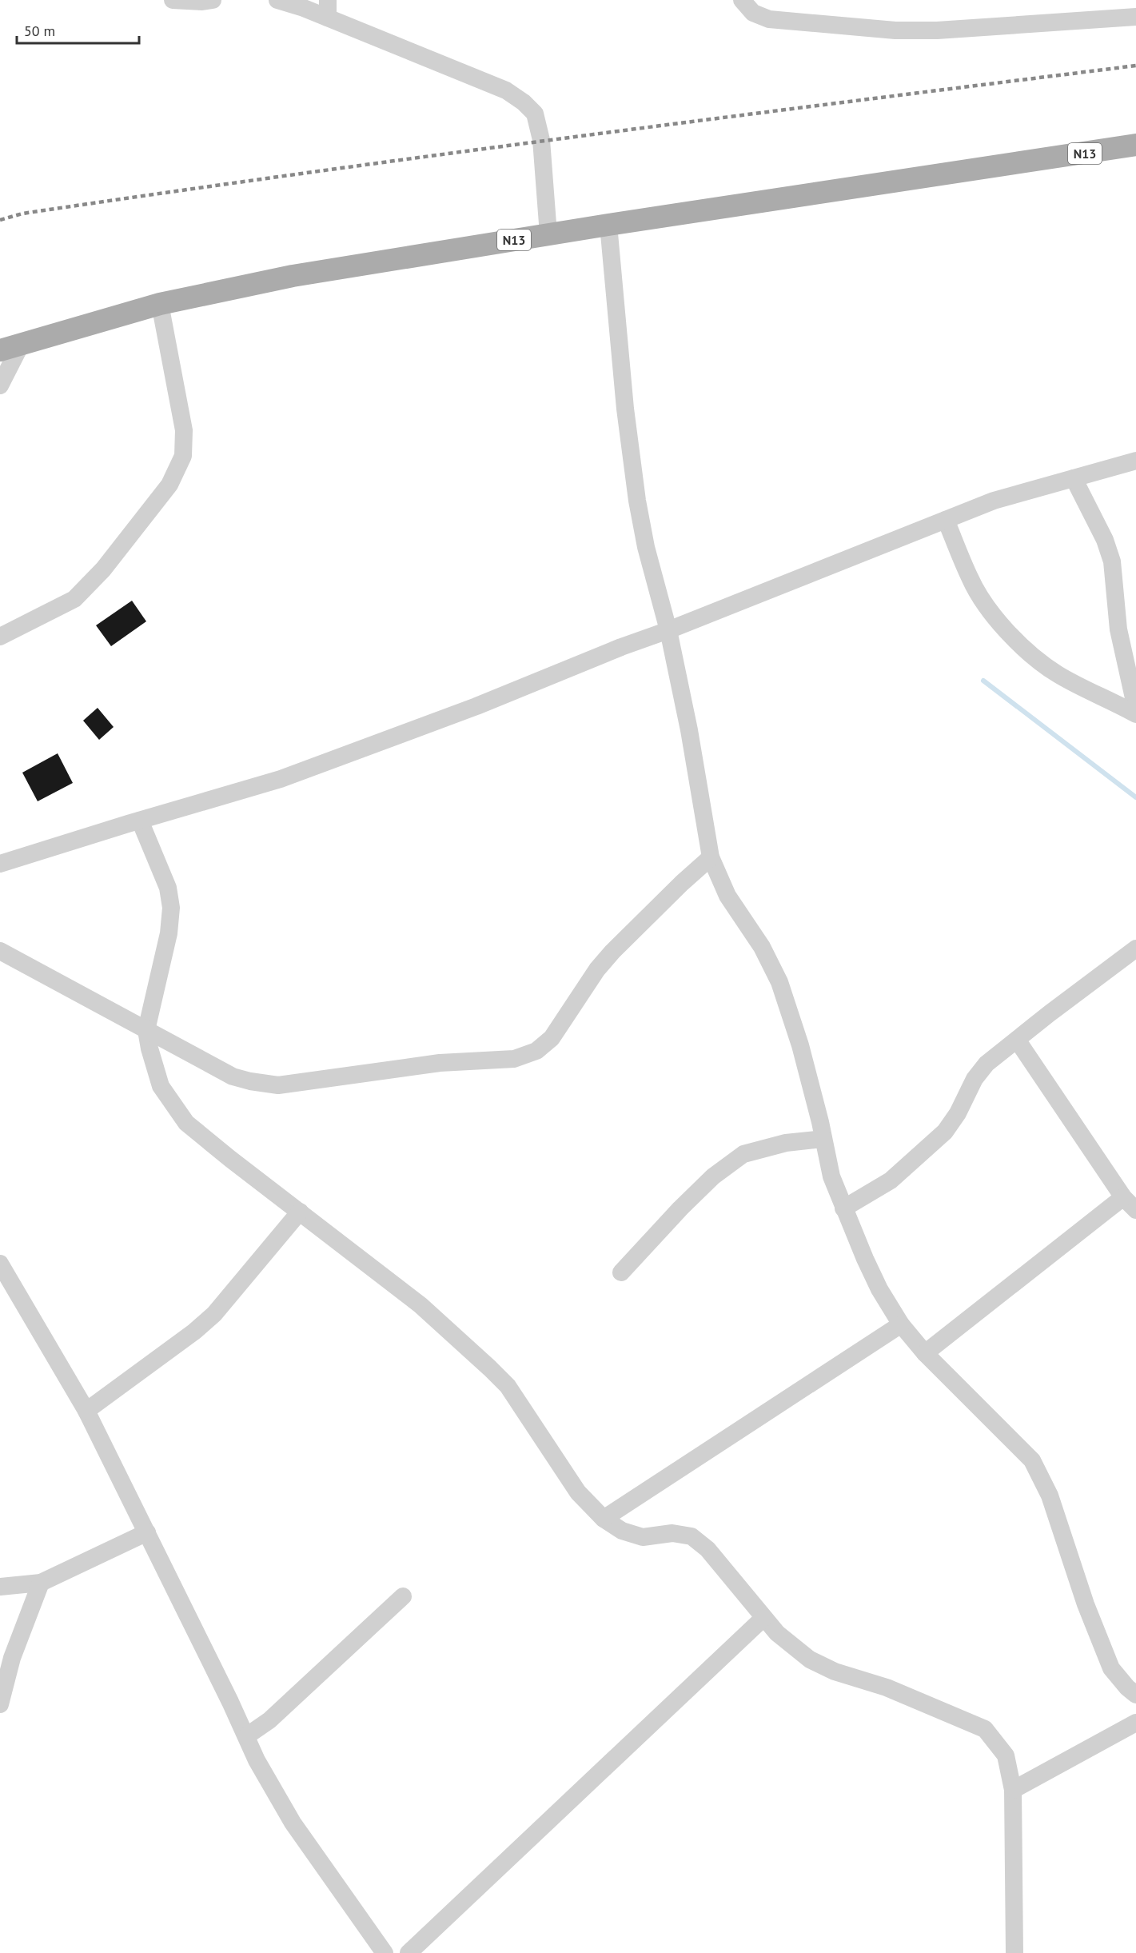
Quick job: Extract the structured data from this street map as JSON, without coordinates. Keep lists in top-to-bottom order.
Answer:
{
  "streets": {
    "main road": ["N13"]
  },
  "scale_bar": "50 m"
}
